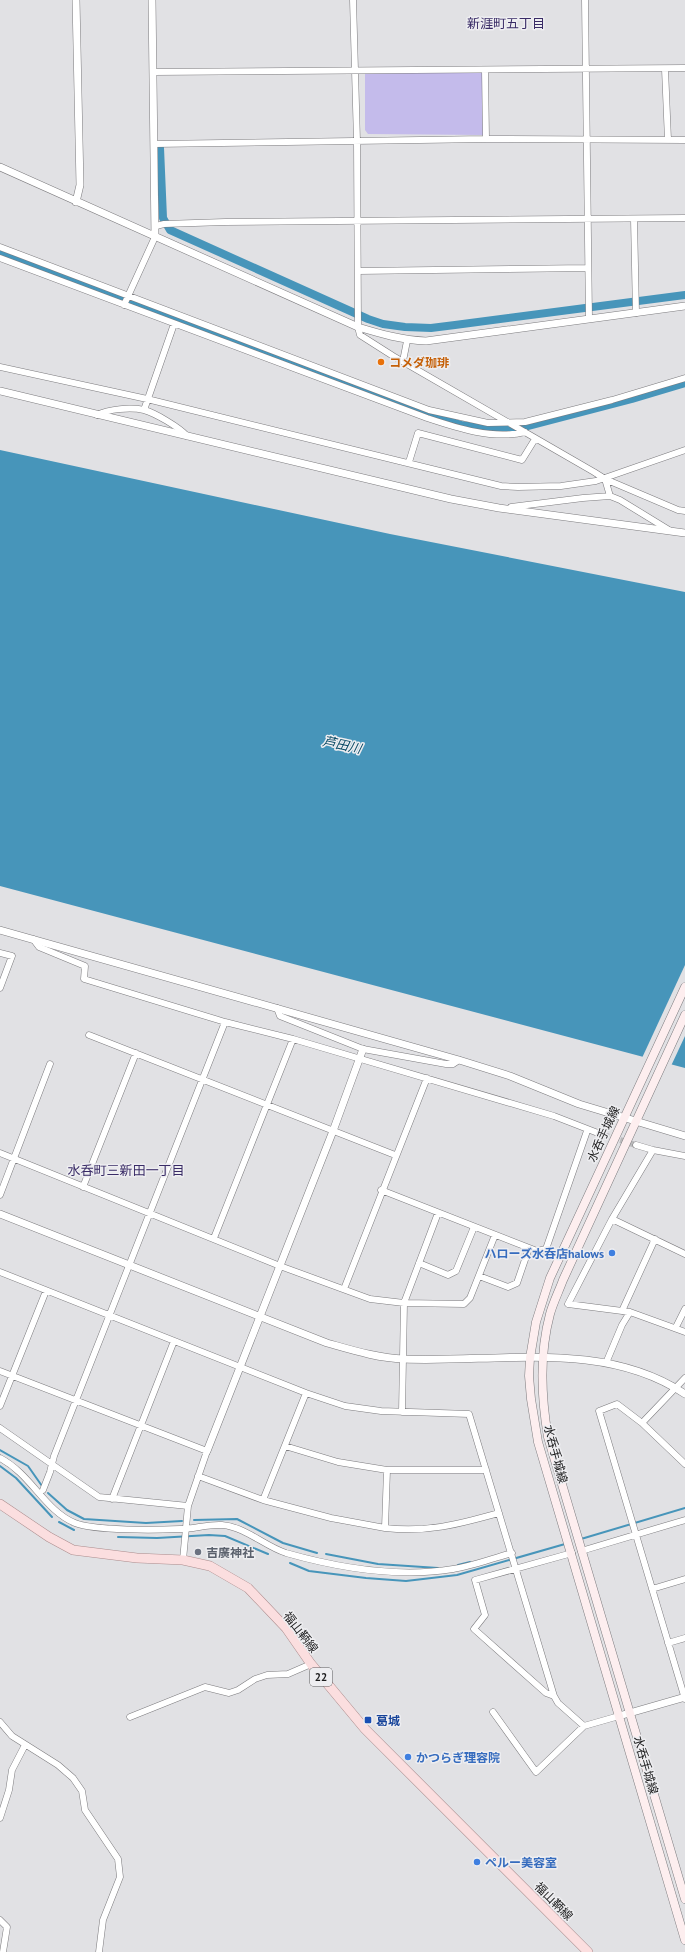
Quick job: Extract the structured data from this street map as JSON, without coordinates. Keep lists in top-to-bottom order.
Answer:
{
  "streets": {
    "main road": ["水呑手城線", "福山鞆線", "22"]
  },
  "districts": ["新涯町五丁目", "水呑町三新田一丁目"],
  "water": ["芦田川"],
  "places": {
    "other": [
      "コメダ珈琲",
      "ハローズ水呑店halows",
      "吉廣神社",
      "かつらぎ理容院",
      "ペルー美容室"
    ],
    "transit": ["葛城"]
  }
}
